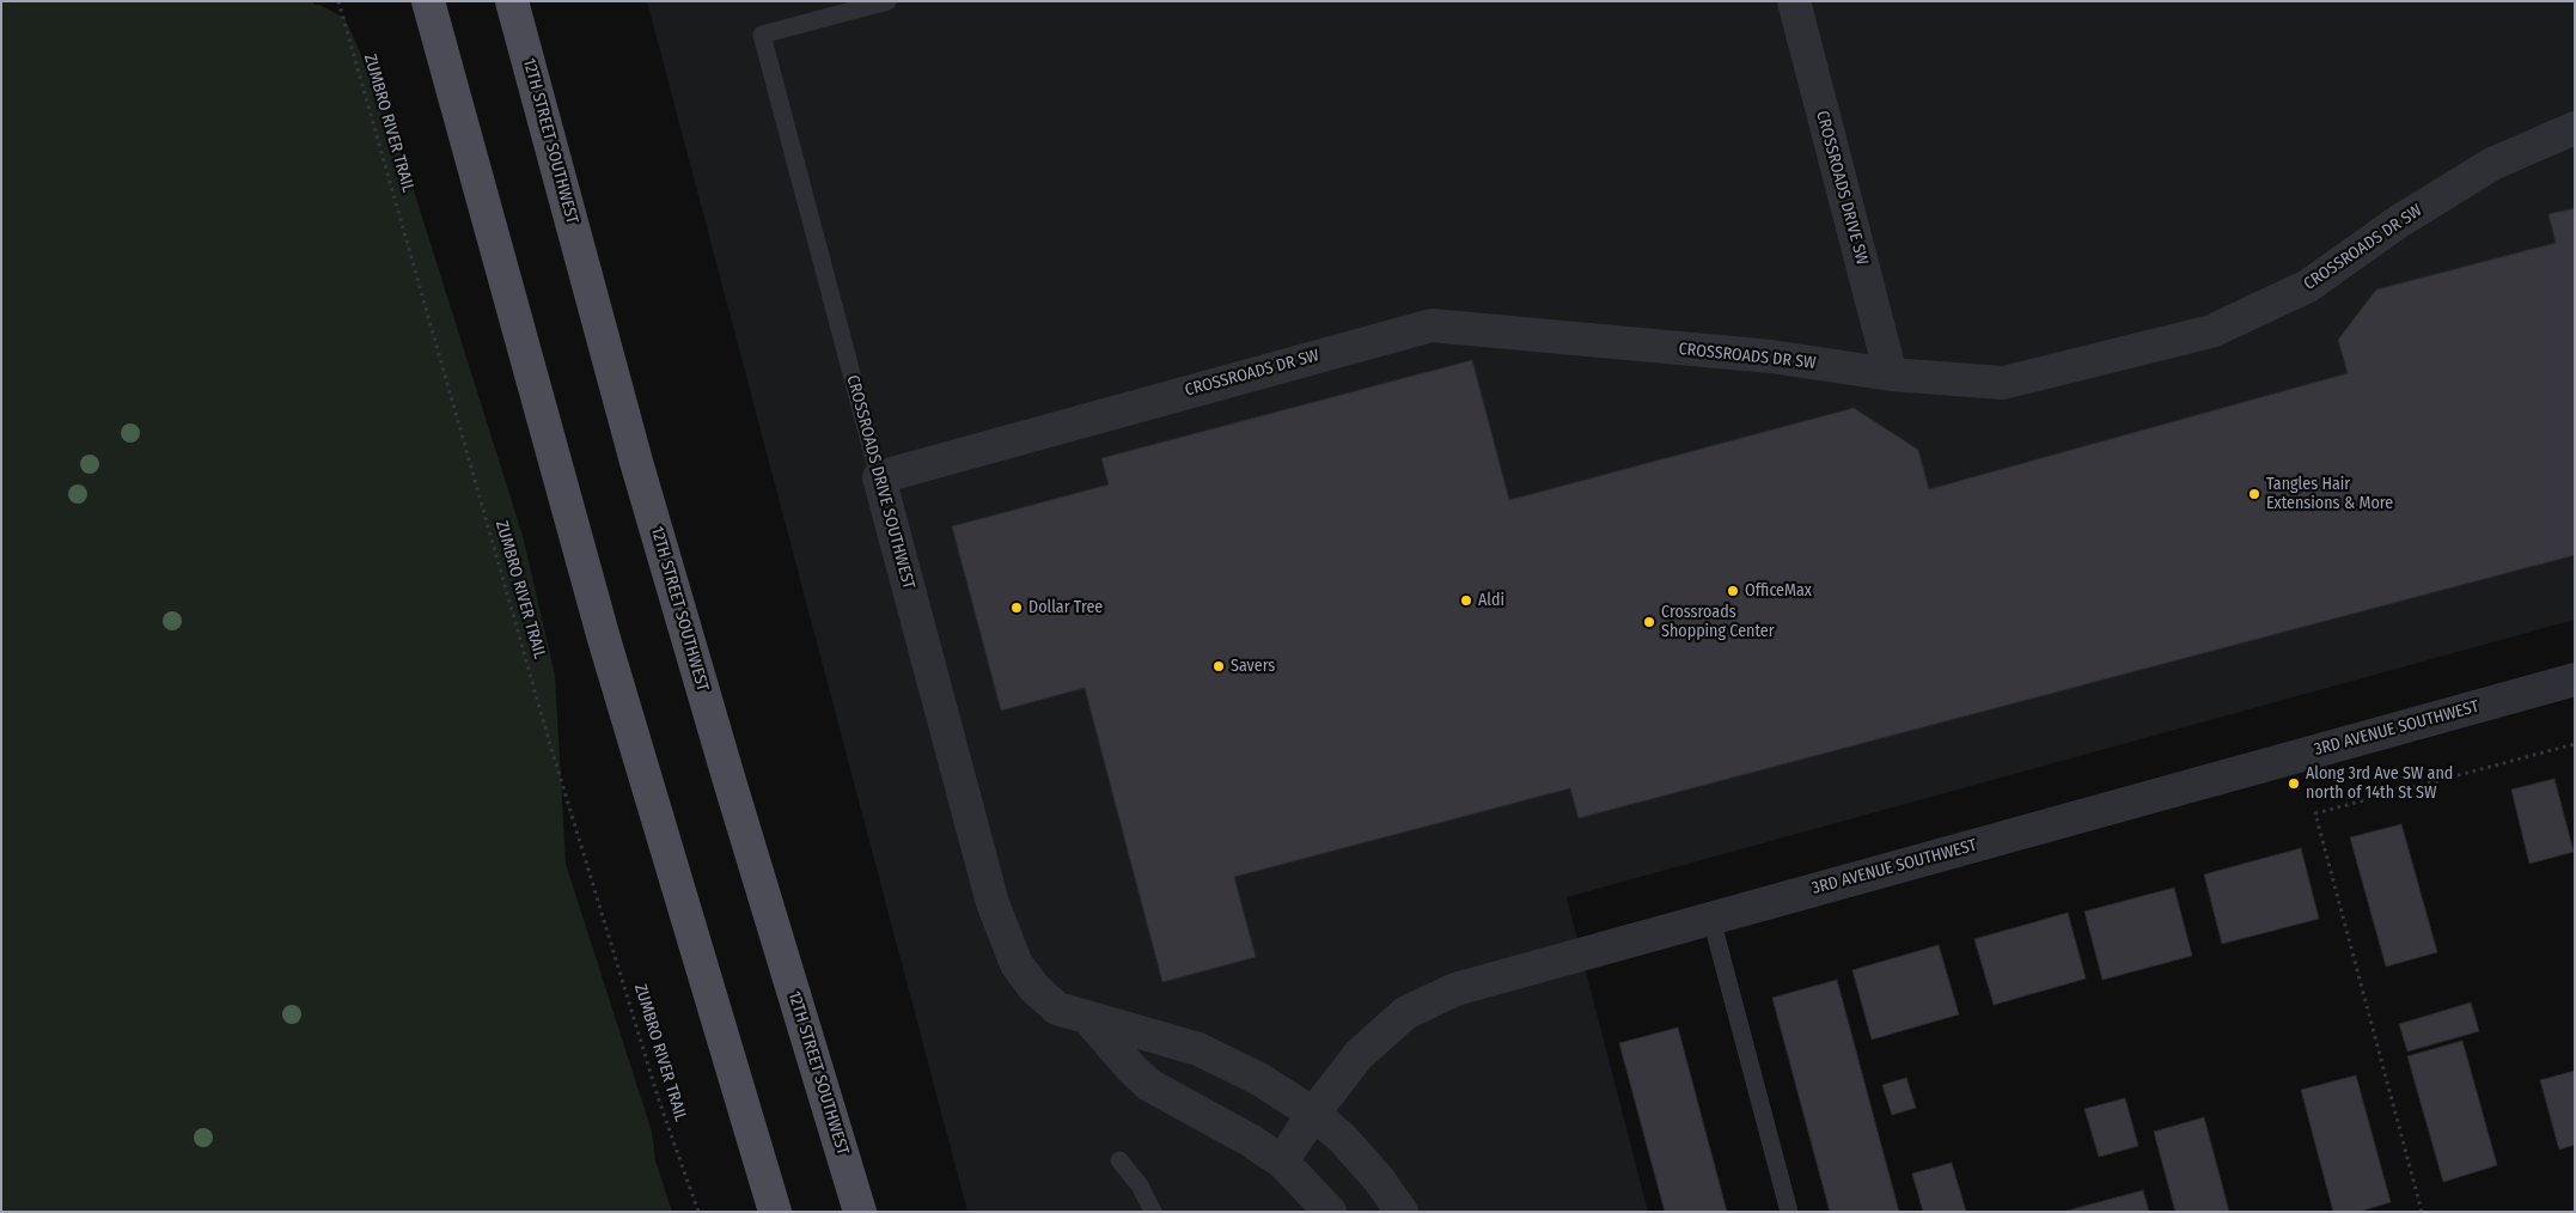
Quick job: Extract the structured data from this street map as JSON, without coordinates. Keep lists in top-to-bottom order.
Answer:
{
  "streets": {
    "main road": ["12TH STREET SOUTHWEST"],
    "street": [
      "CROSSROADS DRIVE SW",
      "CROSSROADS DR SW",
      "CROSSROADS DRIVE SOUTHWEST",
      "3RD AVENUE SOUTHWEST"
    ],
    "path": ["ZUMBRO RIVER TRAIL"]
  },
  "crossings": [
    ["CROSSROADS DRIVE SW", "CROSSROADS DR SW"],
    ["CROSSROADS DR SW", "CROSSROADS DRIVE SOUTHWEST"],
    ["CROSSROADS DRIVE SOUTHWEST", "3RD AVENUE SOUTHWEST"]
  ],
  "places": [
    "Tangles Hair Extensions & More",
    "OfficeMax",
    "Aldi",
    "Dollar Tree",
    "Crossroads Shopping Center",
    "Savers",
    "Along 3rd Ave SW and north of 14th St SW"
  ]
}
